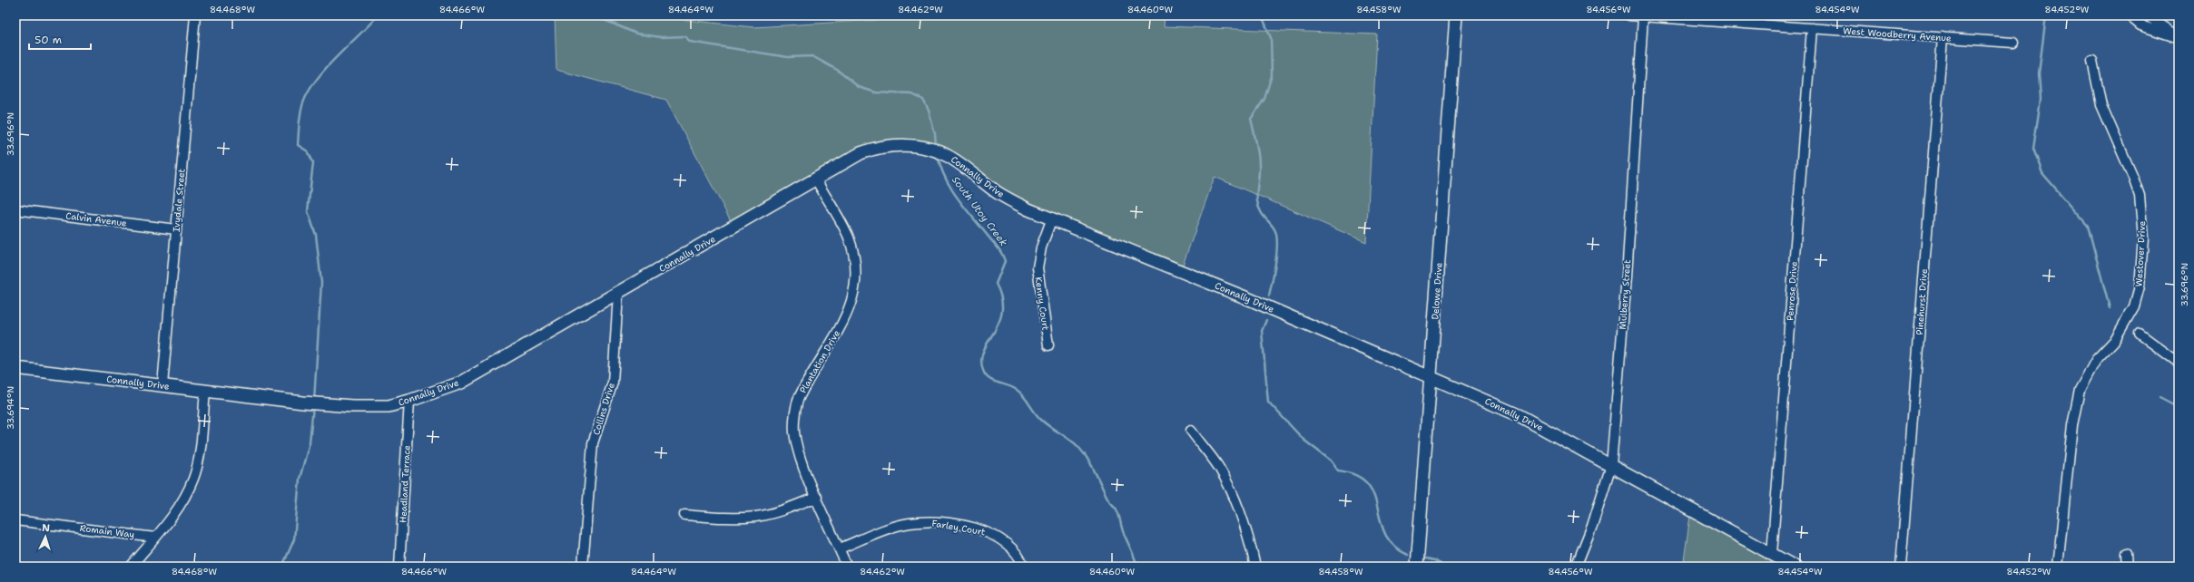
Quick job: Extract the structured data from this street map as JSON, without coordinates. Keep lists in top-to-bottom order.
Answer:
{
  "streets": {
    "street": [
      "West Woodberry Avenue",
      "Connally Drive",
      "Ivydale Street",
      "Calvin Avenue",
      "Westover Drive",
      "Delowe Drive",
      "Penrose Drive",
      "Mulberry Street",
      "Pinehurst Drive",
      "Kenny Court",
      "Plantation Drive",
      "Collins Drive",
      "Headland Terrace",
      "Farley Court",
      "Romain Way"
    ]
  },
  "crossings": [
    ["West Woodberry Avenue", "Penrose Drive"],
    ["West Woodberry Avenue", "Mulberry Street"],
    ["West Woodberry Avenue", "Pinehurst Drive"],
    ["Connally Drive", "Ivydale Street"],
    ["Connally Drive", "Delowe Drive"],
    ["Connally Drive", "Penrose Drive"],
    ["Connally Drive", "Mulberry Street"],
    ["Connally Drive", "Kenny Court"],
    ["Connally Drive", "Plantation Drive"],
    ["Connally Drive", "Collins Drive"],
    ["Connally Drive", "Headland Terrace"],
    ["Ivydale Street", "Calvin Avenue"],
    ["Plantation Drive", "Farley Court"]
  ],
  "water": ["South Utoy Creek"],
  "scale_bar": "50 m",
  "north": "top",
  "coordinates": [
    "84.468°W",
    "84.466°W",
    "84.464°W",
    "84.462°W",
    "84.460°W",
    "84.458°W",
    "84.456°W",
    "84.454°W",
    "84.452°W",
    "33.696°N",
    "33.694°N"
  ]
}
